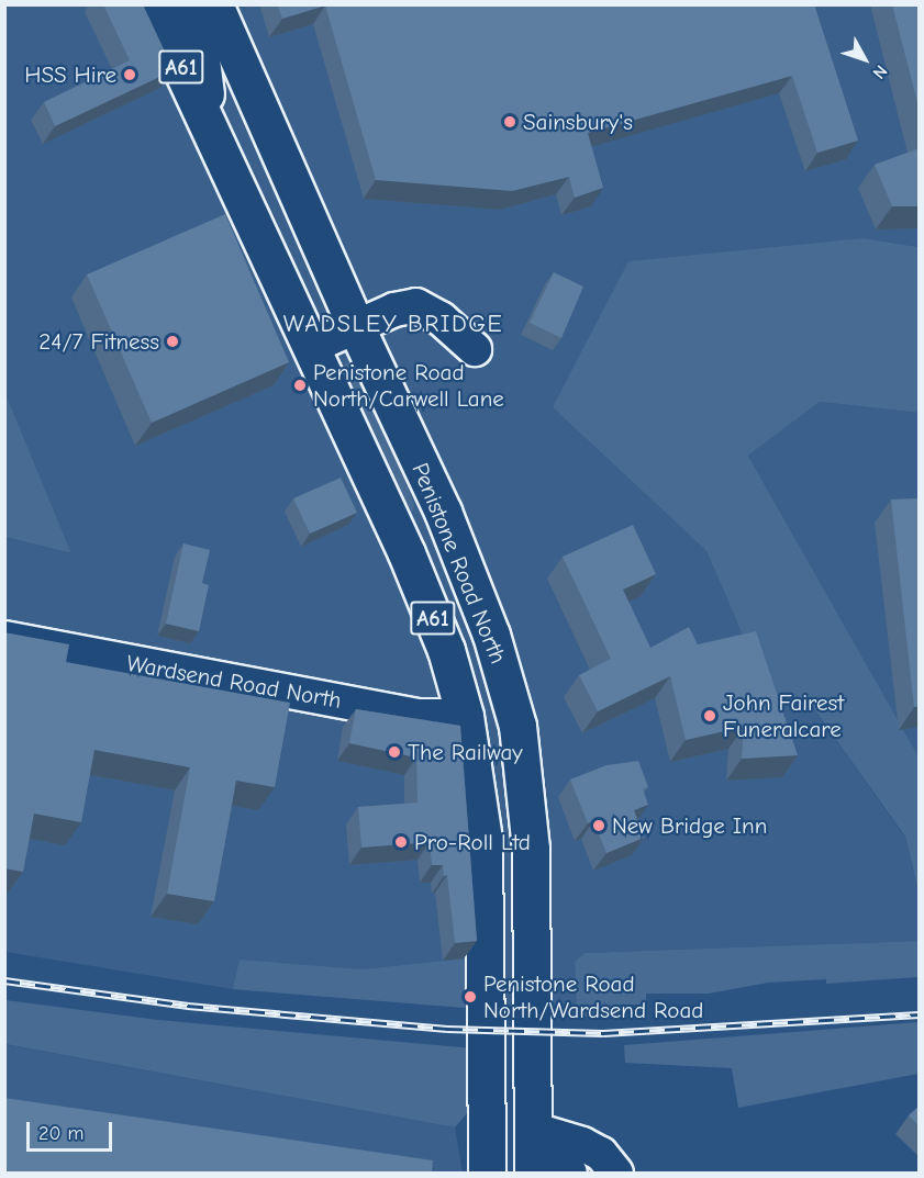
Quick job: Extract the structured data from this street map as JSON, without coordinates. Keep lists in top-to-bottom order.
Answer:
{
  "streets": {
    "highway": ["A61", "Penistone Road North"],
    "street": ["Wardsend Road North"]
  },
  "crossings": [
    ["Penistone Road North", "Wardsend Road North"]
  ],
  "districts": ["WADSLEY BRIDGE"],
  "places": [
    "HSS Hire",
    "Sainsbury's",
    "24/7 Fitness",
    "Penistone Road North/Carwell Lane",
    "John Fairest Funeralcare",
    "The Railway",
    "New Bridge Inn",
    "Pro-Roll Ltd",
    "Penistone Road North/Wardsend Road"
  ],
  "scale_bar": "20 m",
  "north": "bottom right"
}
